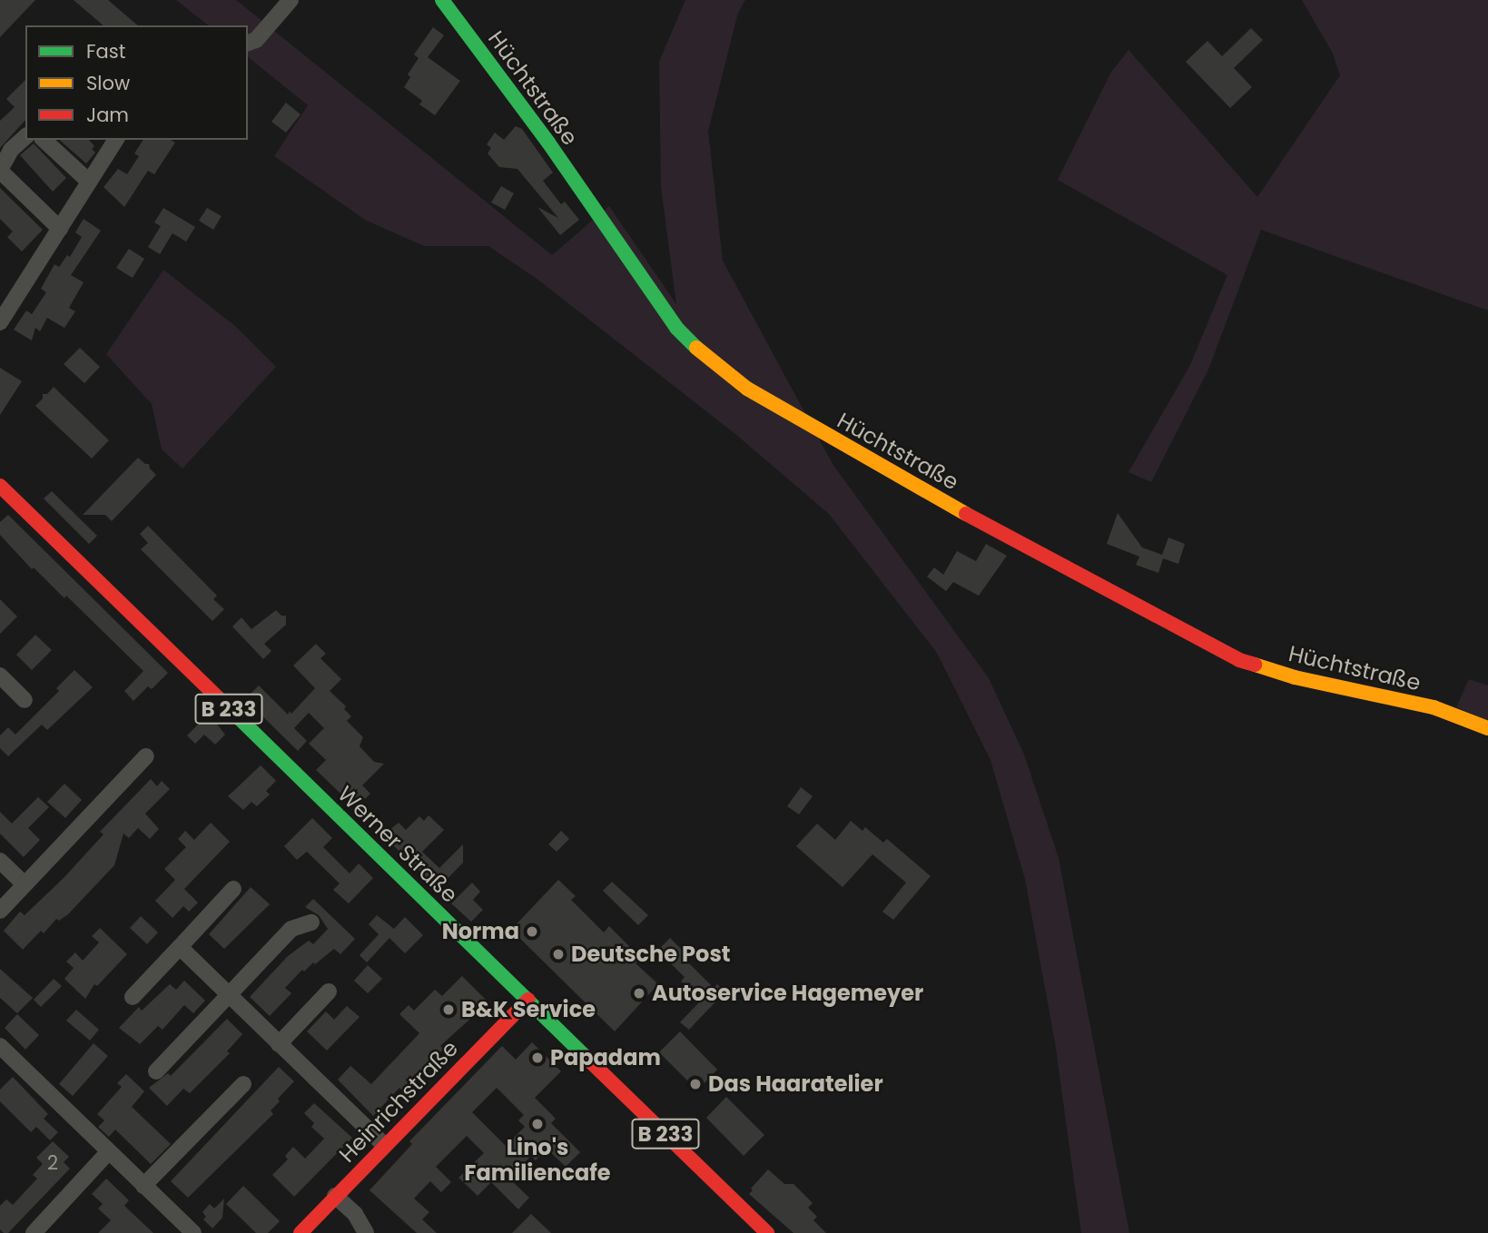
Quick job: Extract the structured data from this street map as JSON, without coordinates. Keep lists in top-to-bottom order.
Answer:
{
  "streets": {
    "street": [
      "Hüchtstraße",
      "B 233",
      "Werner Straße",
      "Heinrichstraße"
    ]
  },
  "crossings": [
    ["Werner Straße", "Heinrichstraße"]
  ],
  "places": [
    "Norma",
    "Deutsche Post",
    "Autoservice Hagemeyer",
    "B&K Service",
    "Papadam",
    "Das Haaratelier",
    "Lino's Familiencafe"
  ],
  "house_numbers": ["2"],
  "legend": ["Fast", "Slow", "Jam"]
}
